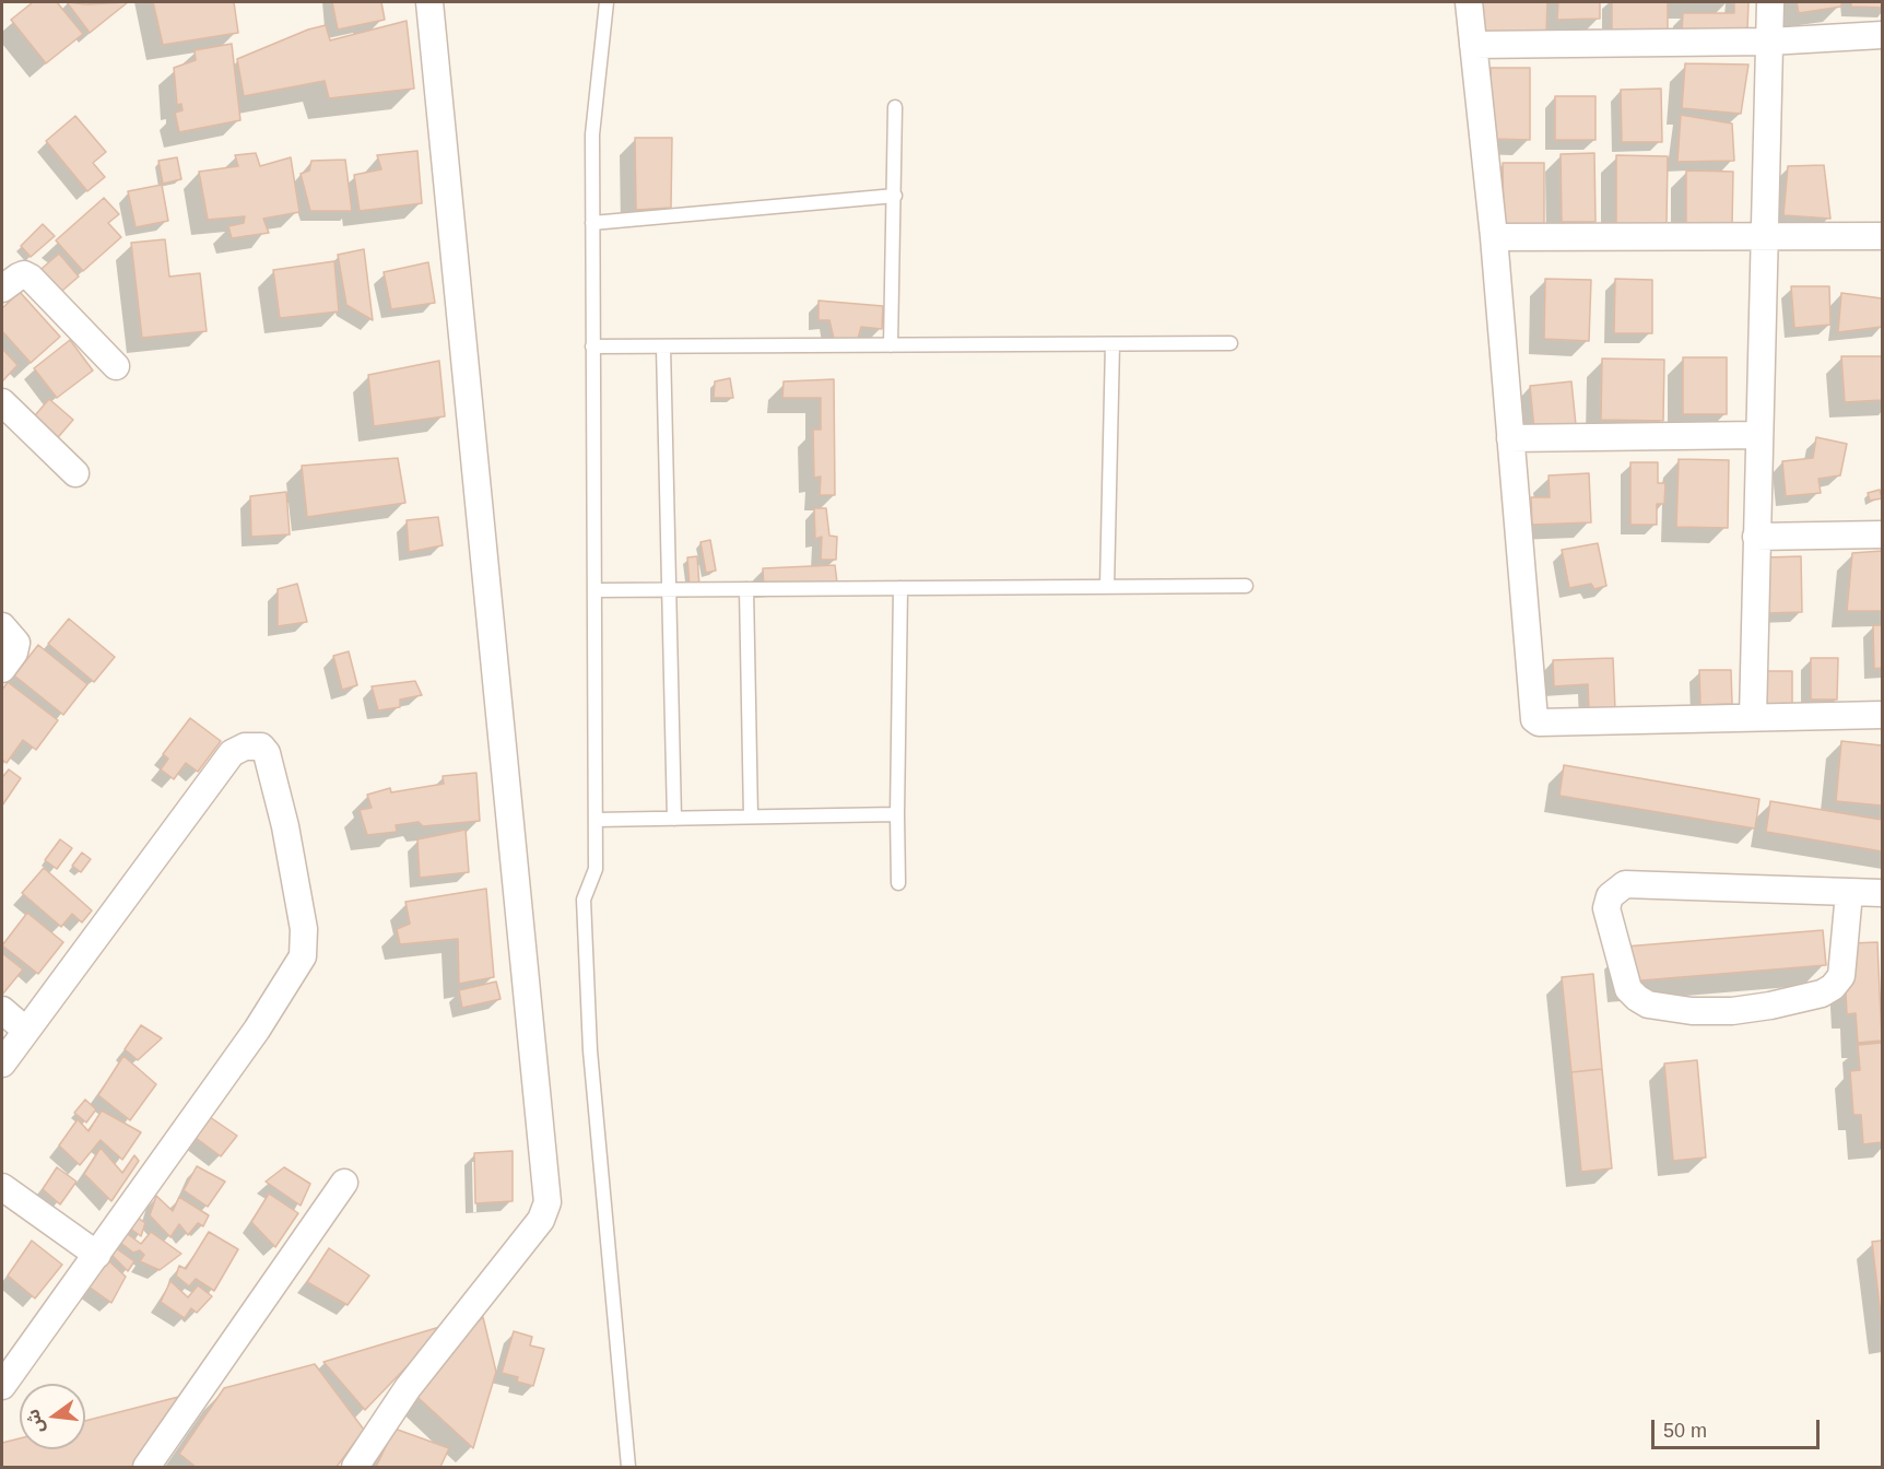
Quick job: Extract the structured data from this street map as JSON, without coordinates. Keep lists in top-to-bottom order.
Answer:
{
  "scale_bar": "50 m",
  "north": "left"
}
